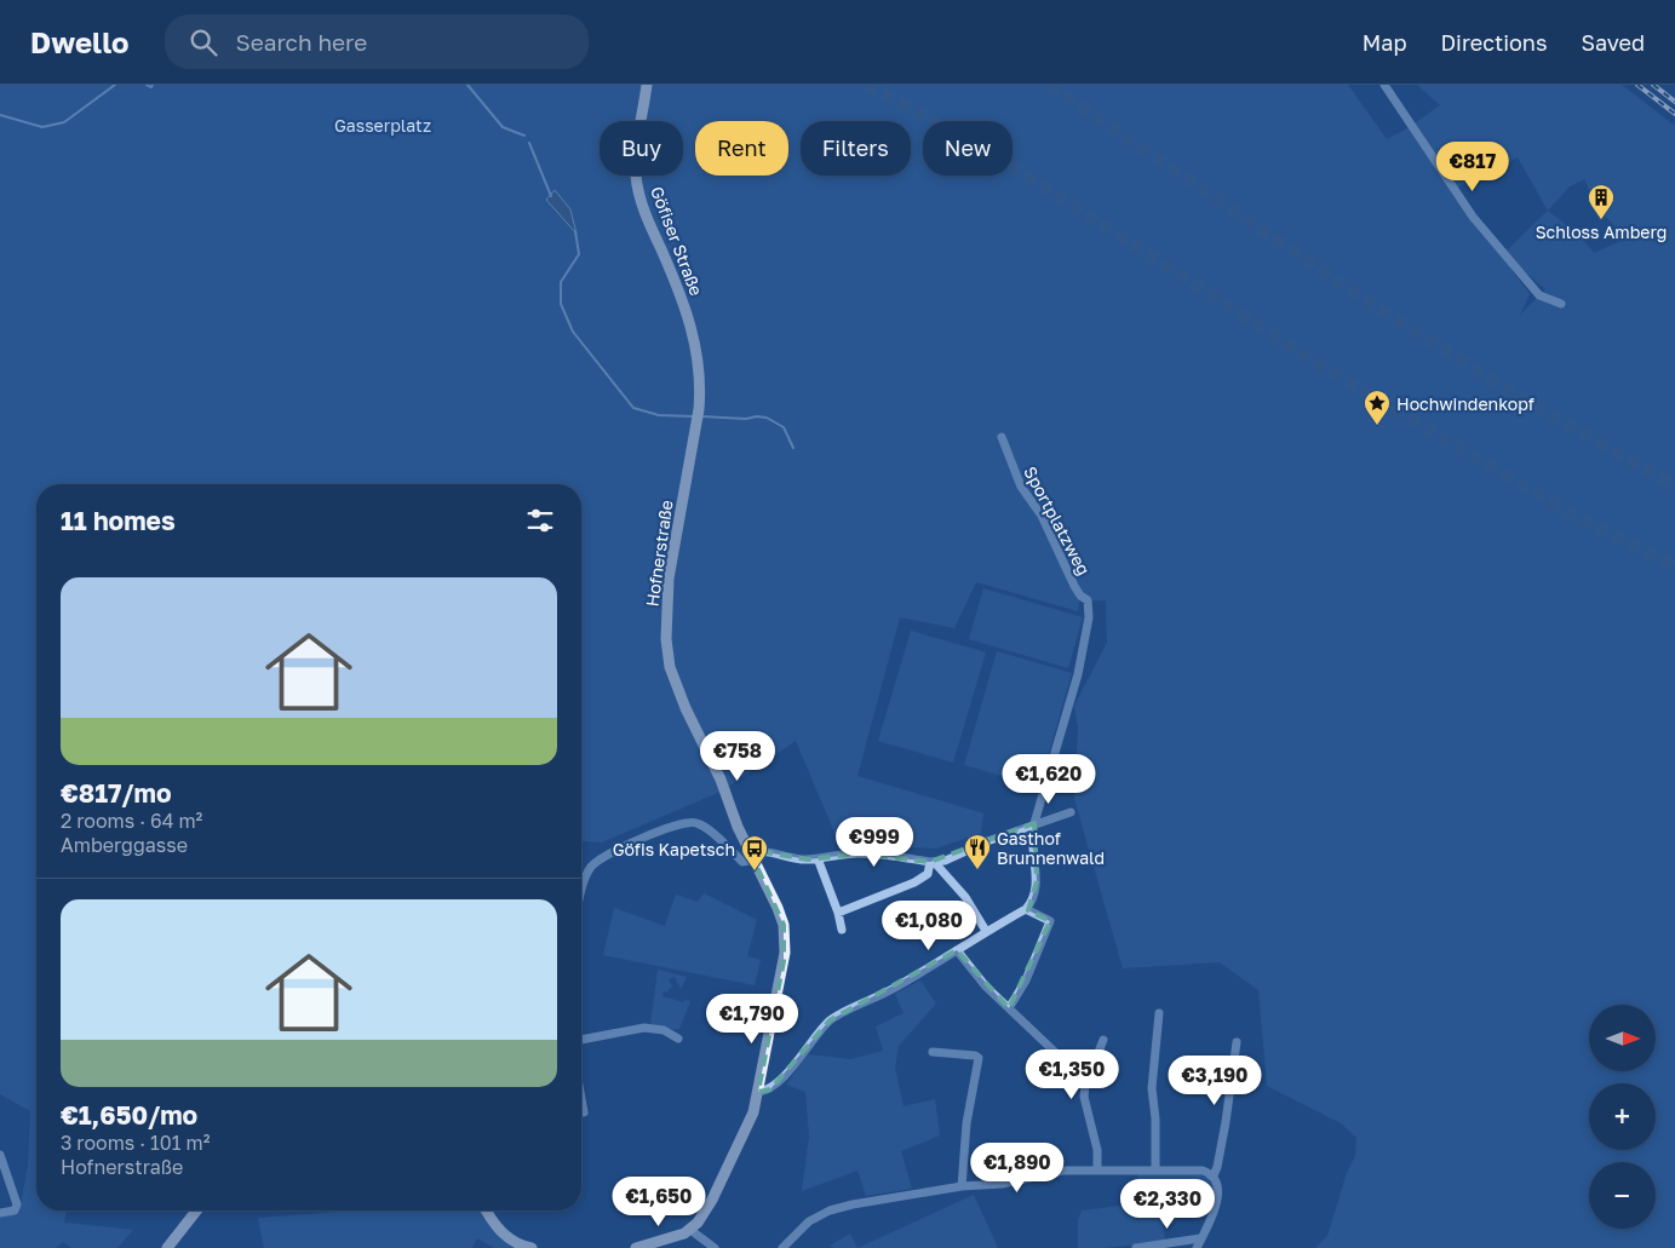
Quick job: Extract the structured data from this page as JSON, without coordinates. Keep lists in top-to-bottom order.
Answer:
{
  "streets": {
    "main road": ["Göfiser Straße", "Hofnerstraße"],
    "street": ["Sportplatzweg"]
  },
  "crossings": [
    ["Göfiser Straße", "Hofnerstraße"]
  ],
  "parks": ["Gasserplatz"],
  "places": {
    "building": ["Schloss Amberg"],
    "place": ["Hochwindenkopf"],
    "restaurant": ["Gasthof Brunnenwald"],
    "bus stop": ["Göfis Kapetsch"]
  },
  "north": "right",
  "page": {
    "header": "Dwello",
    "search": "Search here",
    "nav": ["Map", "Directions", "Saved"],
    "chip": [
      "Buy",
      "Rent",
      "Filters",
      "New"
    ],
    "price": [
      "€817",
      "€758",
      "€1,620",
      "€999",
      "€1,080",
      "€1,790",
      "€1,350",
      "€3,190",
      "€1,890",
      "€1,650",
      "€2,330"
    ],
    "heading": "11 homes",
    "list": [
      {
        "name": "€817/mo",
        "note": "2 rooms · 64 m² · Amberggasse"
      },
      {
        "name": "€1,650/mo",
        "note": "3 rooms · 101 m² · Hofnerstraße"
      }
    ],
    "map_buttons": ["+", "−"]
  }
}
